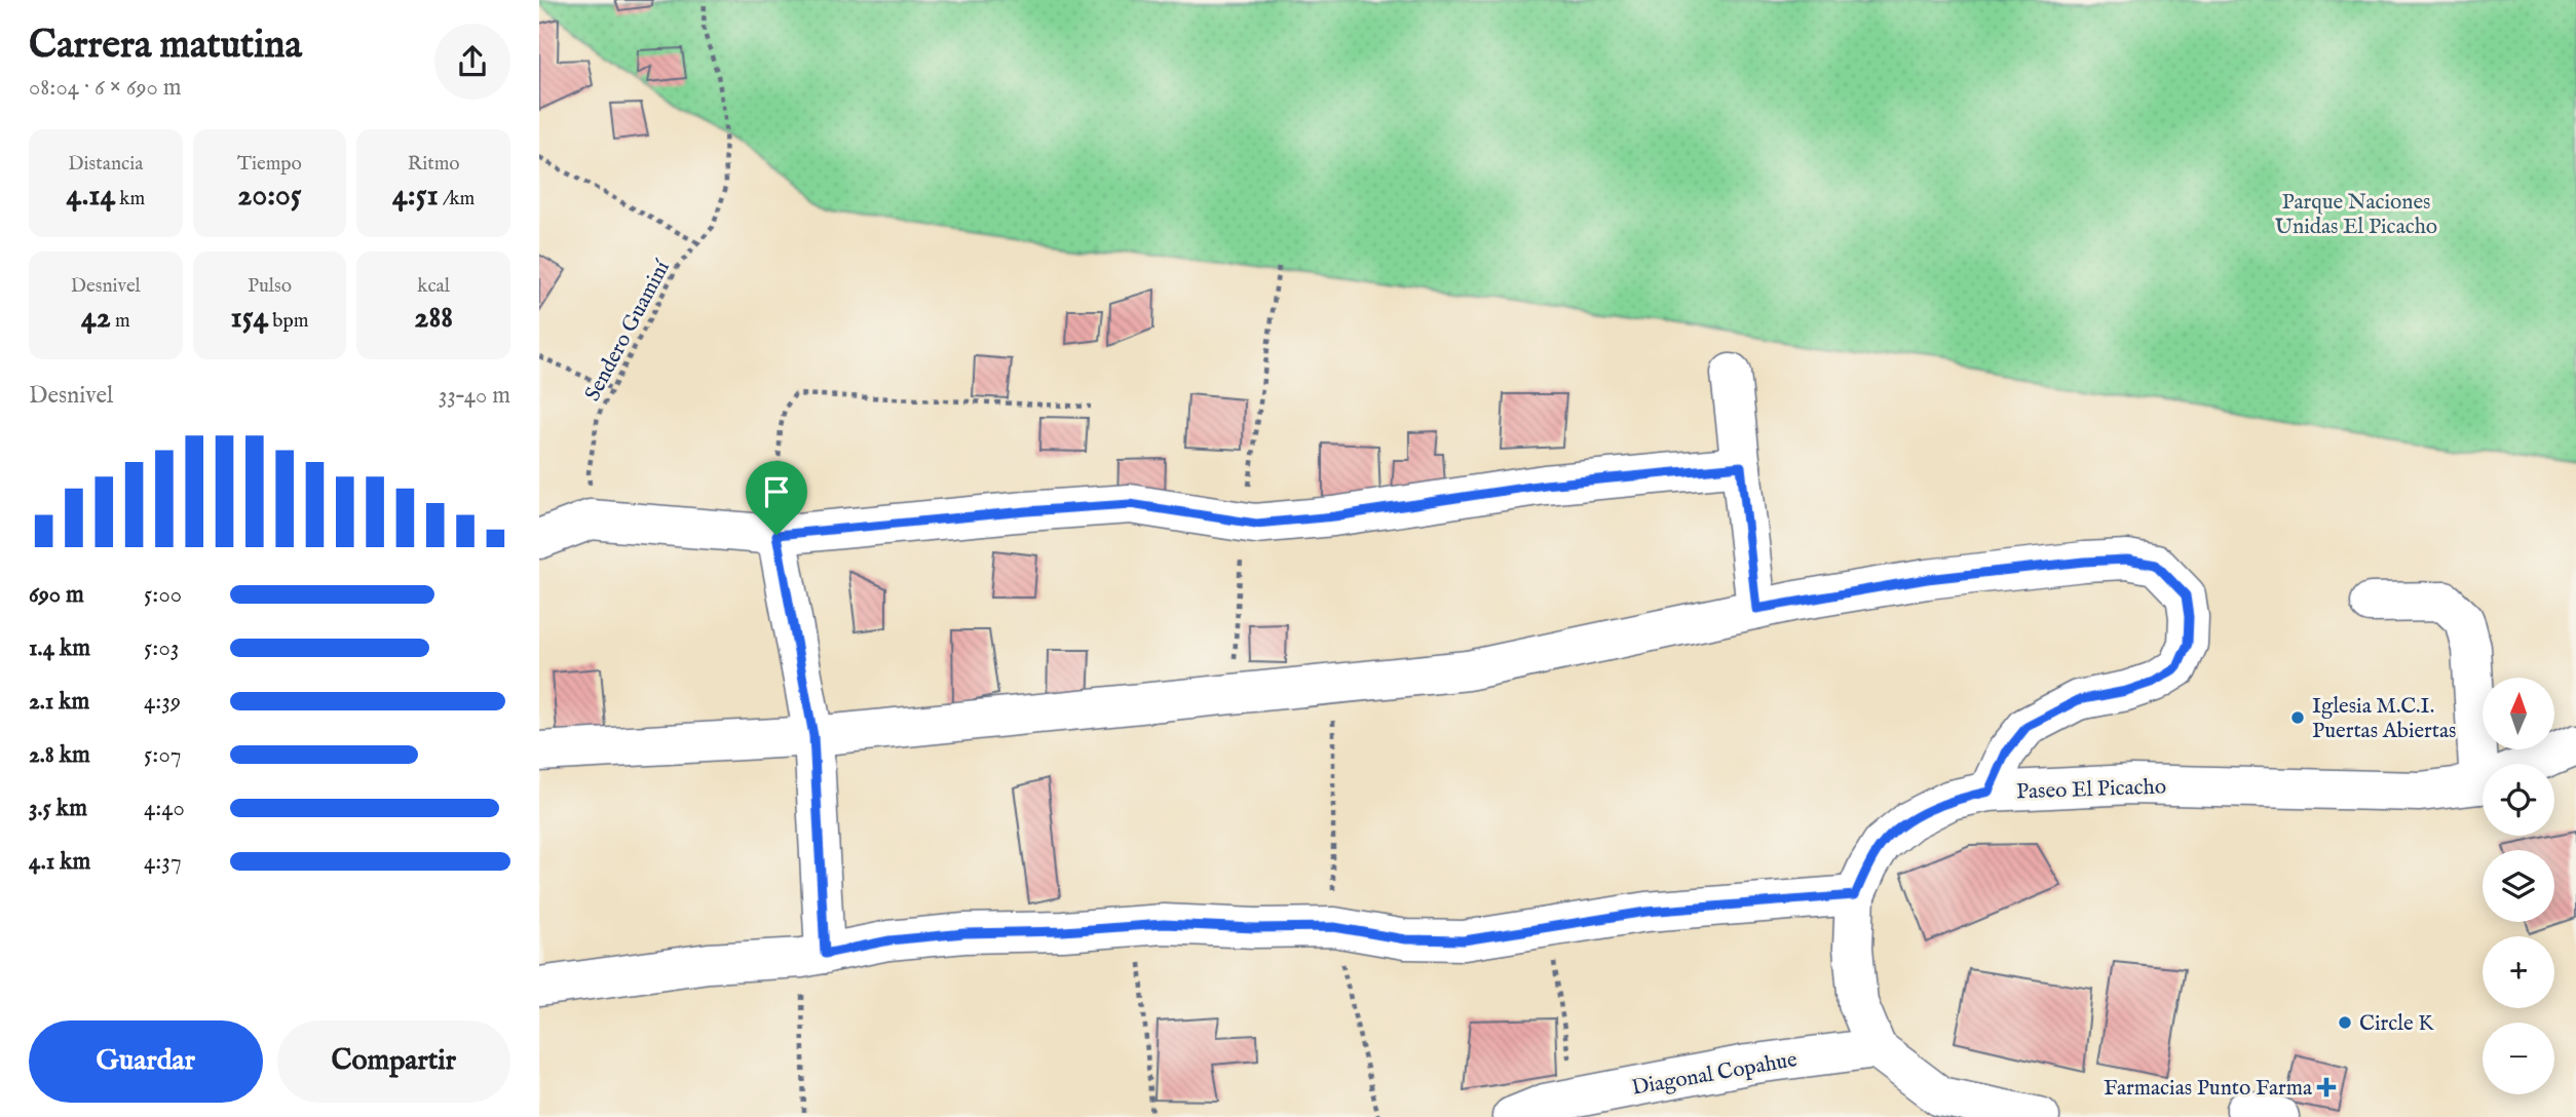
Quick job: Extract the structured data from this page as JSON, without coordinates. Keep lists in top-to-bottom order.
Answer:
{
  "streets": {
    "street": ["Paseo El Picacho", "Diagonal Copahue"],
    "path": ["Sendero Guaminí"]
  },
  "crossings": [
    ["Paseo El Picacho", "Diagonal Copahue"]
  ],
  "parks": ["Parque Naciones Unidas El Picacho"],
  "places": {
    "other": ["Iglesia M.C.I. Puertas Abiertas", "Circle K"],
    "health": ["Farmacias Punto Farma"]
  },
  "north": "top",
  "page": {
    "heading": ["Carrera matutina", "08:04 · 6 × 690 m"],
    "stats": [
      ["Distancia", "4.14 km"],
      ["Tiempo", "20:05"],
      ["Ritmo", "4:51 /km"],
      ["Desnivel", "42 m"],
      ["Pulso", "154 bpm"],
      ["kcal", "288"]
    ],
    "chart": ["Desnivel", "33–40 m"],
    "list": [
      {
        "name": "690 m",
        "note": "5:00"
      },
      {
        "name": "1.4 km",
        "note": "5:03"
      },
      {
        "name": "2.1 km",
        "note": "4:39"
      },
      {
        "name": "2.8 km",
        "note": "5:07"
      },
      {
        "name": "3.5 km",
        "note": "4:40"
      },
      {
        "name": "4.1 km",
        "note": "4:37"
      }
    ],
    "map_buttons": ["+", "−"],
    "buttons": ["Guardar", "Compartir"]
  }
}
